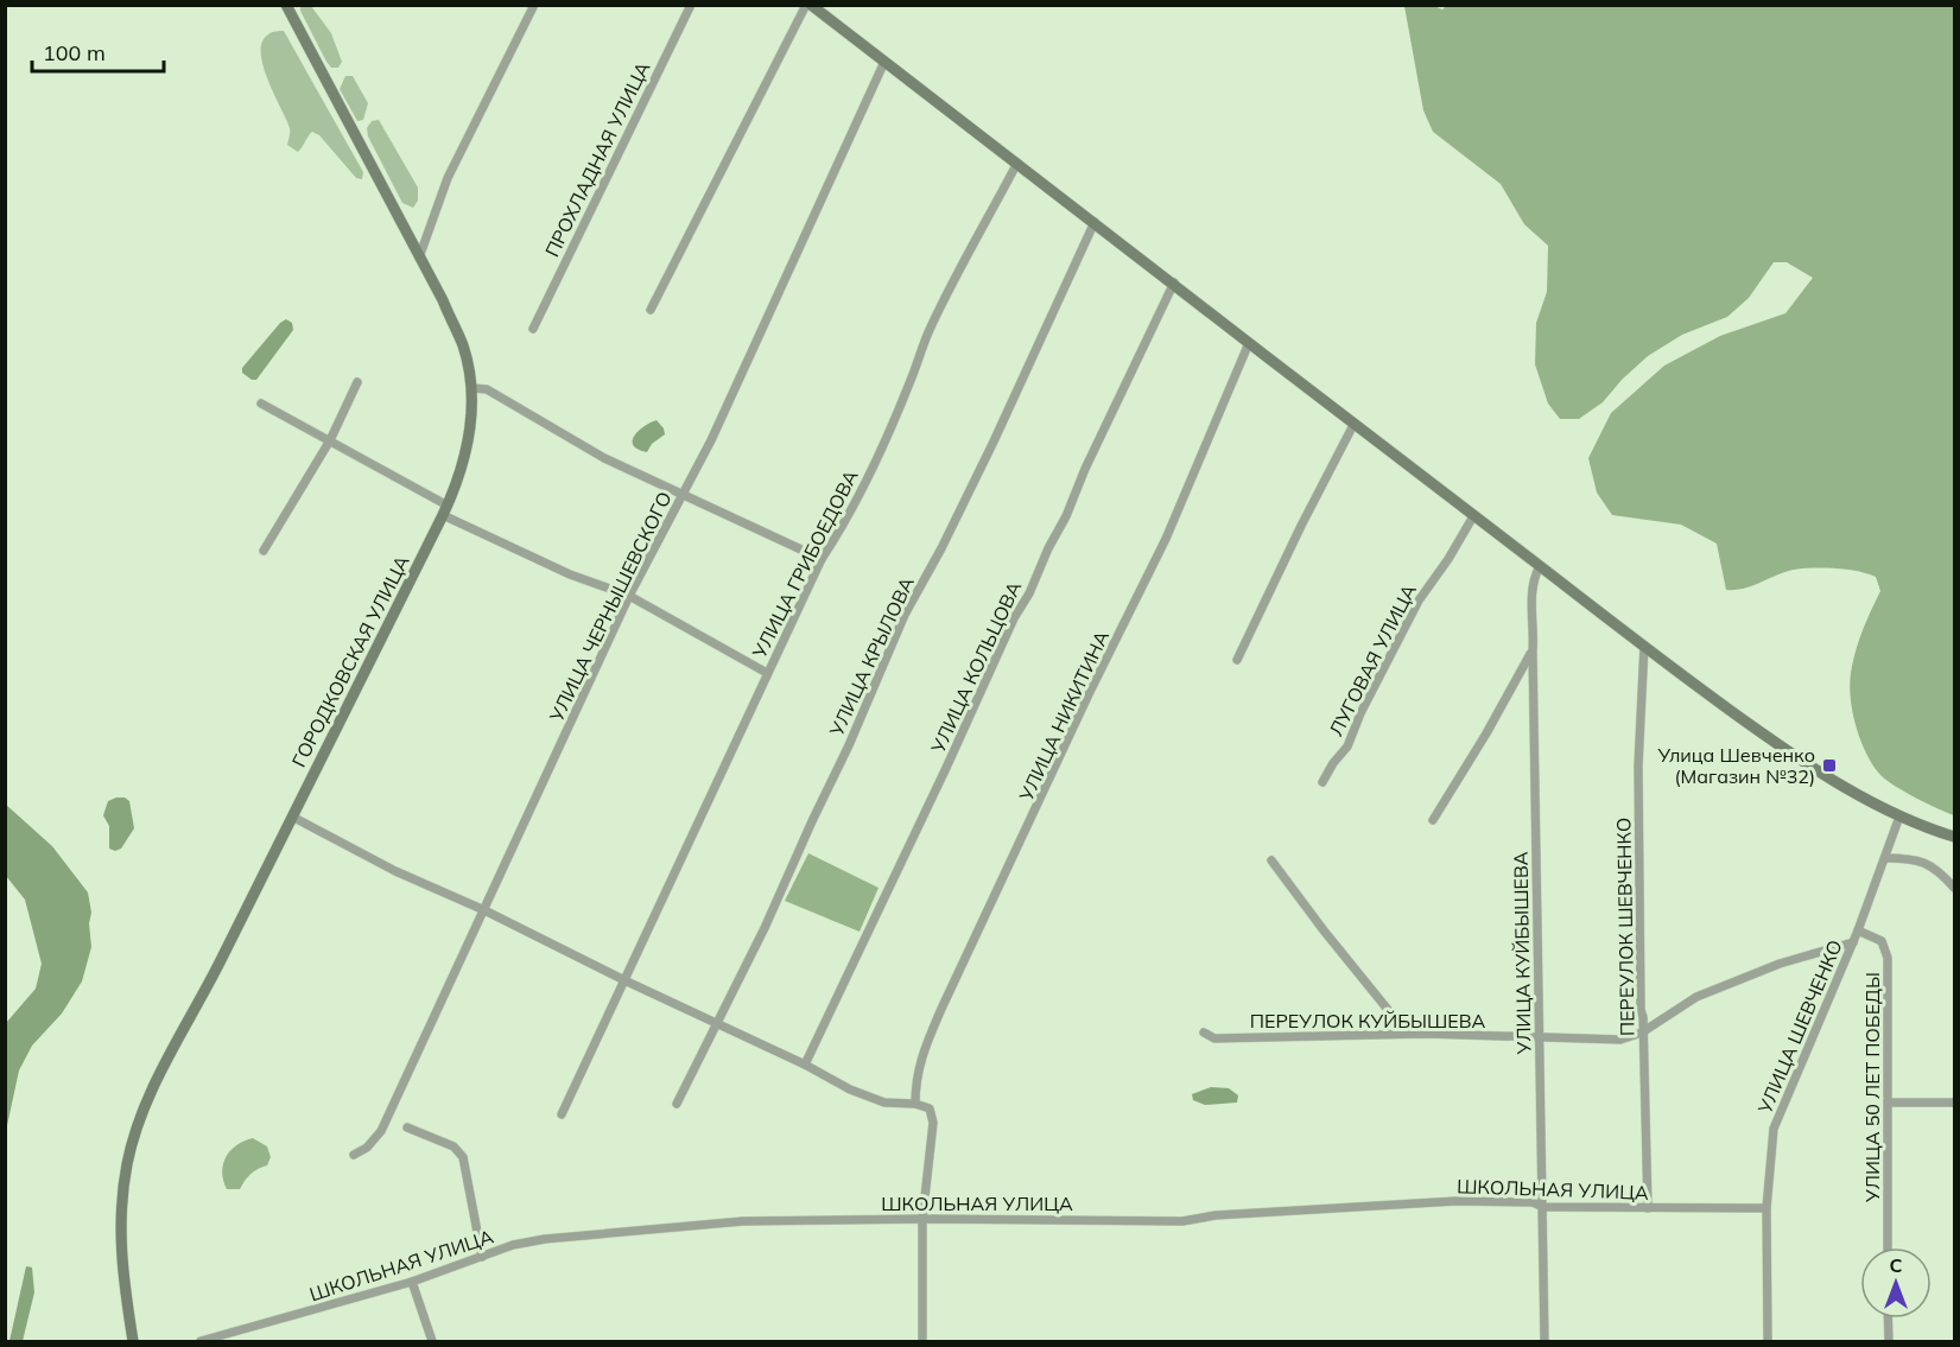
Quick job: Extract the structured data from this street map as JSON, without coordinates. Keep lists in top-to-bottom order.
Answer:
{
  "streets": {
    "main road": ["ГОРОДКОВСКАЯ УЛИЦА"],
    "street": [
      "ПРОХЛАДНАЯ УЛИЦА",
      "УЛИЦА ГРИБОЕДОВА",
      "УЛИЦА ЧЕРНЫШЕВСКОГО",
      "УЛИЦА КРЫЛОВА",
      "ЛУГОВАЯ УЛИЦА",
      "УЛИЦА КОЛЬЦОВА",
      "УЛИЦА НИКИТИНА",
      "ПЕРЕУЛОК ШЕВЧЕНКО",
      "УЛИЦА КУЙБЫШЕВА",
      "ПЕРЕУЛОК КУЙБЫШЕВА",
      "УЛИЦА ШЕВЧЕНКО",
      "УЛИЦА 50 ЛЕТ ПОБЕДЫ",
      "ШКОЛЬНАЯ УЛИЦА"
    ]
  },
  "crossings": [
    ["ПЕРЕУЛОК ШЕВЧЕНКО", "ПЕРЕУЛОК КУЙБЫШЕВА"],
    ["ПЕРЕУЛОК ШЕВЧЕНКО", "ШКОЛЬНАЯ УЛИЦА"],
    ["УЛИЦА КУЙБЫШЕВА", "ПЕРЕУЛОК КУЙБЫШЕВА"],
    ["УЛИЦА КУЙБЫШЕВА", "ШКОЛЬНАЯ УЛИЦА"],
    ["ПЕРЕУЛОК КУЙБЫШЕВА", "УЛИЦА ШЕВЧЕНКО"],
    ["УЛИЦА ШЕВЧЕНКО", "УЛИЦА 50 ЛЕТ ПОБЕДЫ"],
    ["УЛИЦА ШЕВЧЕНКО", "ШКОЛЬНАЯ УЛИЦА"]
  ],
  "places": {
    "transit": ["Улица Шевченко (Магазин №32)"]
  },
  "scale_bar": "100 m",
  "north": "top"
}
